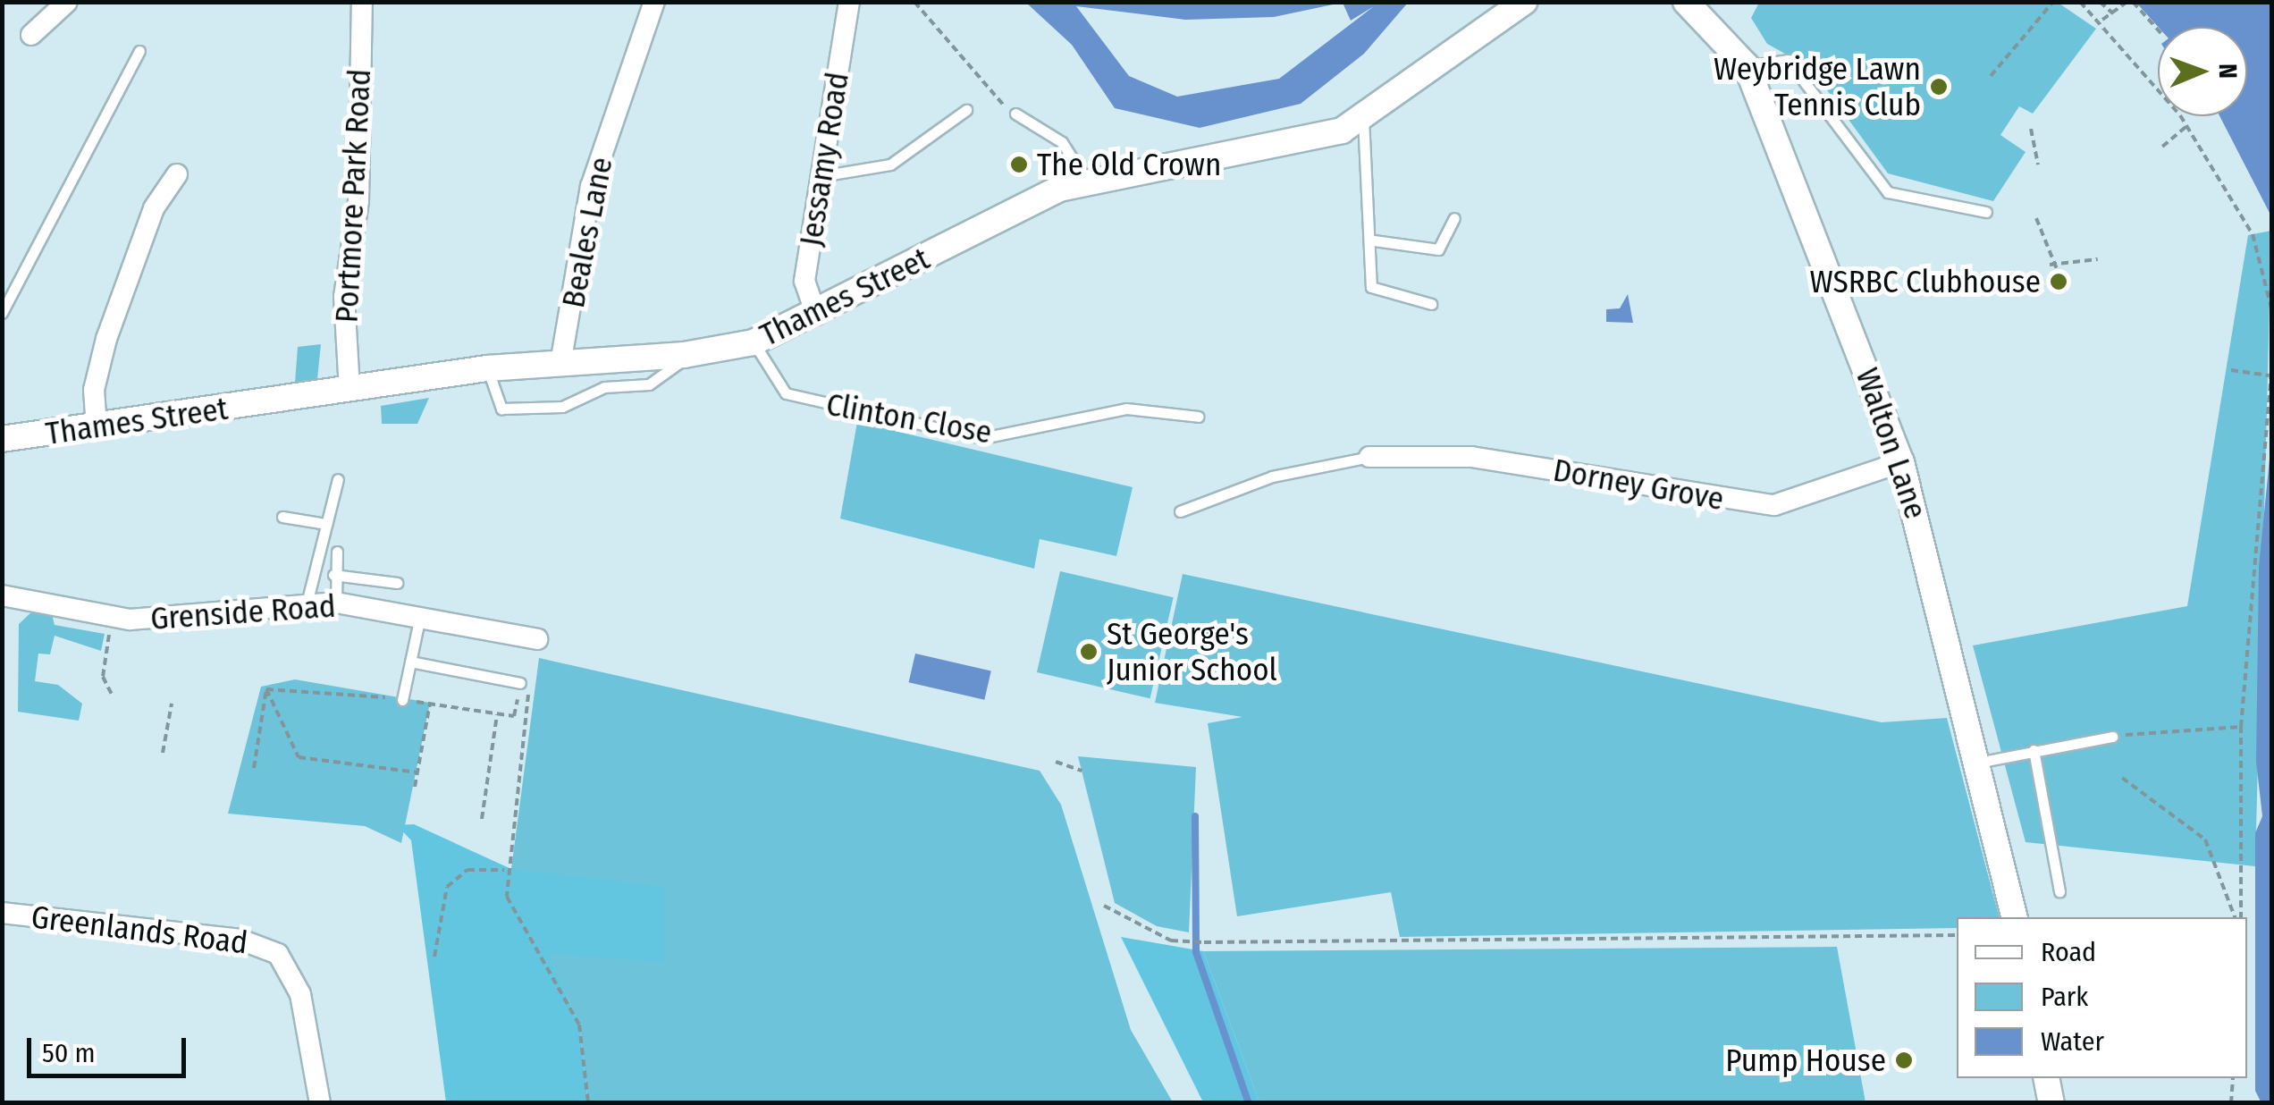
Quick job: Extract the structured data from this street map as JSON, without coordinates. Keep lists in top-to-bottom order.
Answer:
{
  "streets": {
    "street": [
      "Jessamy Road",
      "Portmore Park Road",
      "Beales Lane",
      "Thames Street",
      "Walton Lane",
      "Dorney Grove",
      "Grenside Road",
      "Greenlands Road"
    ],
    "lane": ["Clinton Close"]
  },
  "crossings": [
    ["Jessamy Road", "Thames Street"],
    ["Portmore Park Road", "Thames Street"],
    ["Beales Lane", "Thames Street"],
    ["Thames Street", "Clinton Close"],
    ["Walton Lane", "Dorney Grove"]
  ],
  "places": [
    "Weybridge Lawn Tennis Club",
    "The Old Crown",
    "WSRBC Clubhouse",
    "St George's Junior School",
    "Pump House"
  ],
  "legend": ["Road", "Park", "Water"],
  "scale_bar": "50 m",
  "north": "right"
}
